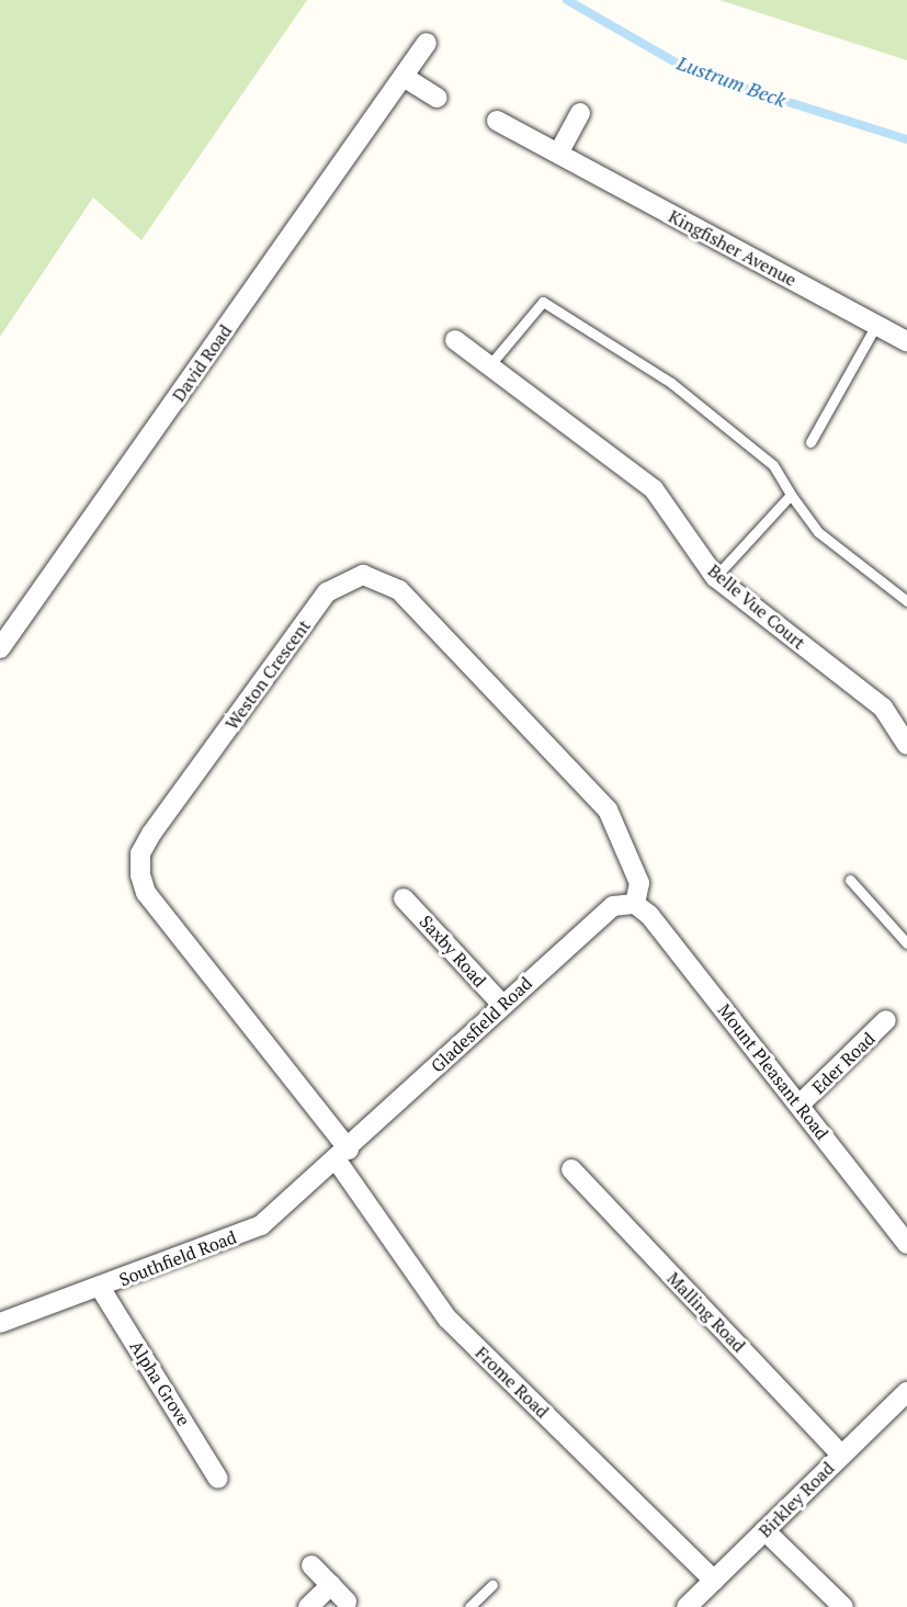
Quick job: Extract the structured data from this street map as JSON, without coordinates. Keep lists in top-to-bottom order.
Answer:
{
  "streets": {
    "street": [
      "Kingfisher Avenue",
      "David Road",
      "Belle Vue Court",
      "Weston Crescent",
      "Saxby Road",
      "Gladesfield Road",
      "Eder Road",
      "Mount Pleasant Road",
      "Southfield Road",
      "Malling Road",
      "Frome Road",
      "Alpha Grove",
      "Birkley Road"
    ]
  },
  "crossings": [
    ["Weston Crescent", "Gladesfield Road"],
    ["Weston Crescent", "Mount Pleasant Road"],
    ["Weston Crescent", "Southfield Road"],
    ["Weston Crescent", "Frome Road"],
    ["Saxby Road", "Gladesfield Road"],
    ["Gladesfield Road", "Mount Pleasant Road"],
    ["Gladesfield Road", "Southfield Road"],
    ["Gladesfield Road", "Frome Road"],
    ["Eder Road", "Mount Pleasant Road"],
    ["Southfield Road", "Frome Road"],
    ["Southfield Road", "Alpha Grove"],
    ["Malling Road", "Birkley Road"],
    ["Frome Road", "Birkley Road"]
  ],
  "water": ["Lustrum Beck"]
}
